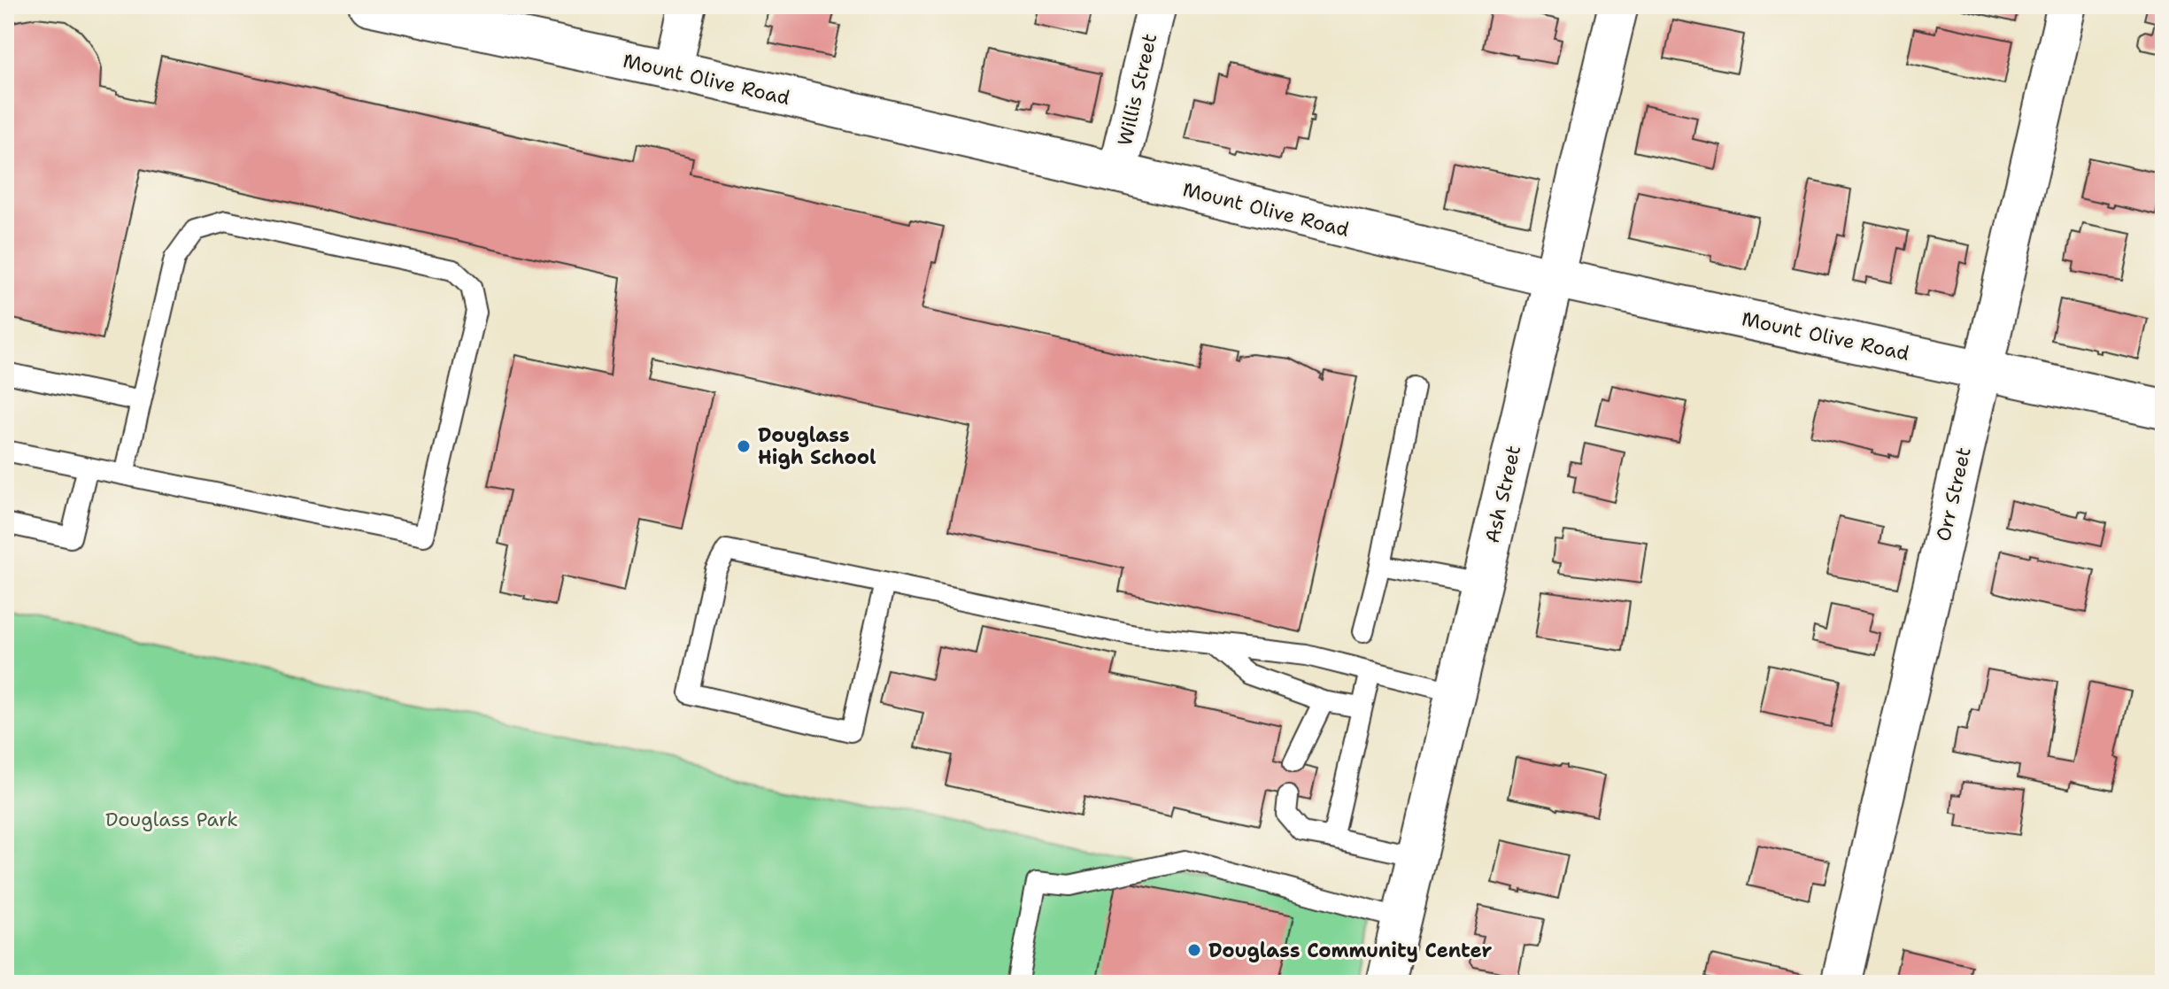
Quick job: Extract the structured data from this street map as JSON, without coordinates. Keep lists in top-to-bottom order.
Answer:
{
  "streets": {
    "street": [
      "Mount Olive Road",
      "Willis Street",
      "Ash Street",
      "Orr Street"
    ]
  },
  "crossings": [
    ["Mount Olive Road", "Willis Street"],
    ["Mount Olive Road", "Ash Street"],
    ["Mount Olive Road", "Orr Street"]
  ],
  "parks": ["Douglass Park"],
  "places": ["Douglass High School", "Douglass Community Center"]
}
